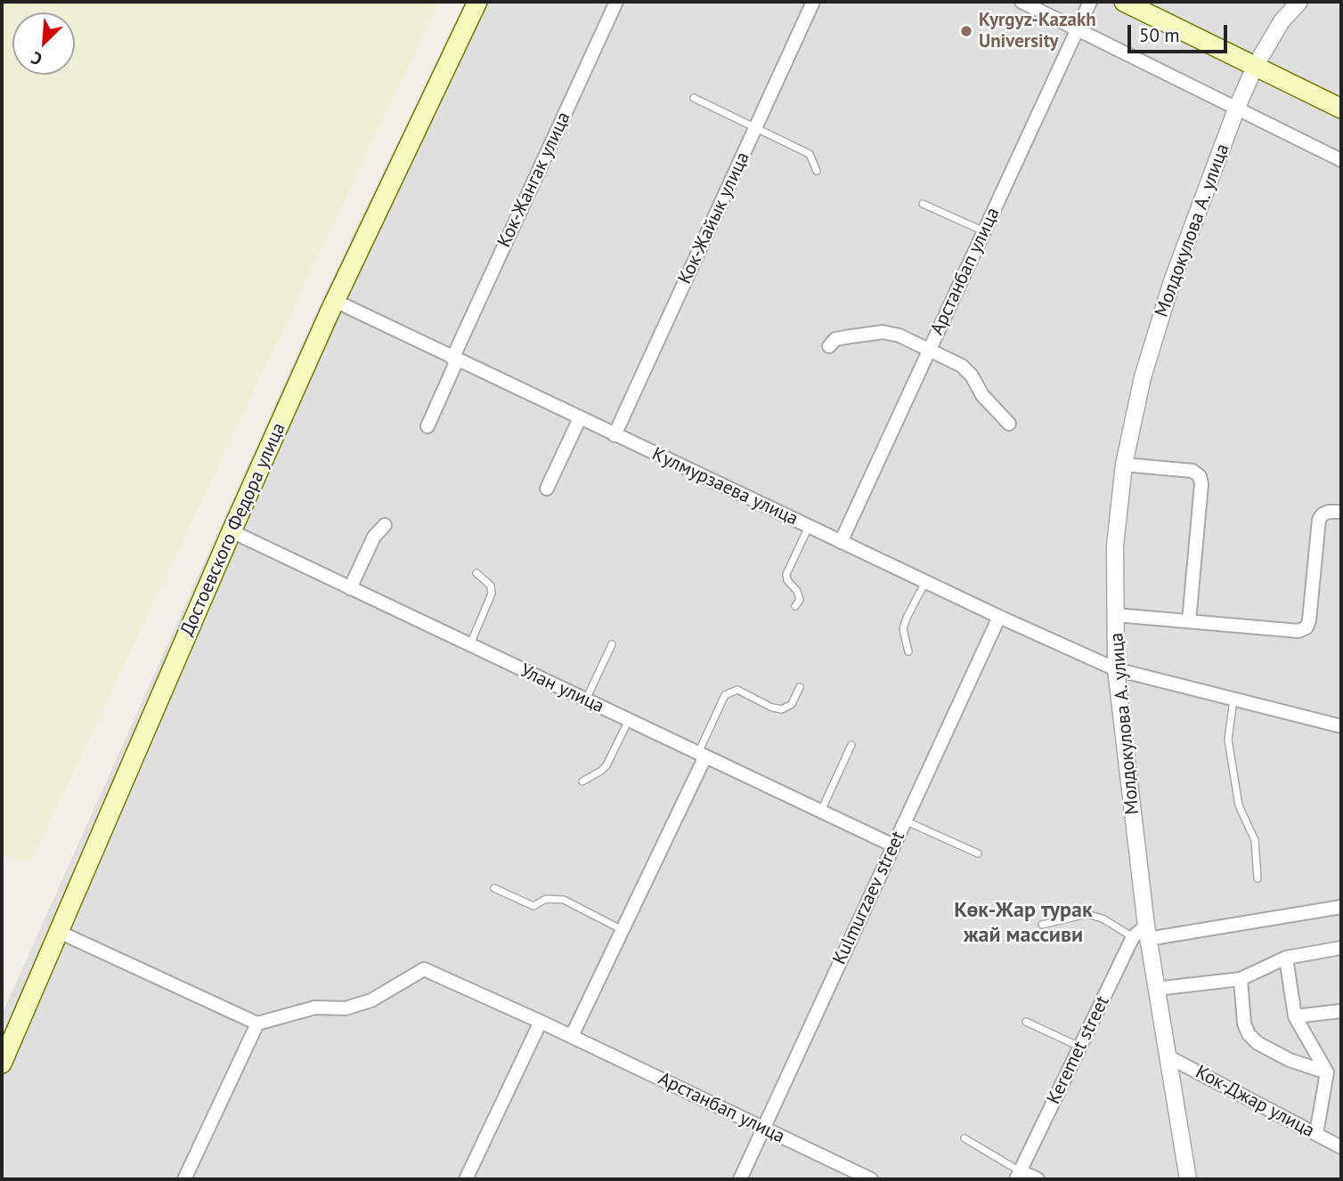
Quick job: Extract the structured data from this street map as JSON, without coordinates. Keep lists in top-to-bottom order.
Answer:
{
  "streets": {
    "main road": ["Достоевского Федора улица"],
    "street": [
      "Кок-Жангак улица",
      "Кок-Жайык улица",
      "Молдокулова А. улица",
      "Арстанбап улица",
      "Кулмурзаева улица",
      "Улан улица",
      "Kulmurzaev street",
      "Keremet street",
      "Кок-Джар улица"
    ]
  },
  "crossings": [
    ["Кок-Жангак улица", "Кулмурзаева улица"],
    ["Кок-Жайык улица", "Кулмурзаева улица"],
    ["Молдокулова А. улица", "Кулмурзаева улица"],
    ["Молдокулова А. улица", "Keremet street"],
    ["Молдокулова А. улица", "Кок-Джар улица"],
    ["Арстанбап улица", "Кулмурзаева улица"],
    ["Арстанбап улица", "Kulmurzaev street"],
    ["Кулмурзаева улица", "Достоевского Федора улица"],
    ["Кулмурзаева улица", "Kulmurzaev street"],
    ["Достоевского Федора улица", "Улан улица"],
    ["Улан улица", "Kulmurzaev street"]
  ],
  "districts": ["Көк-Жар турак жай массиви"],
  "places": ["Kyrgyz-Kazakh University"],
  "scale_bar": "50 m",
  "north": "bottom left"
}
